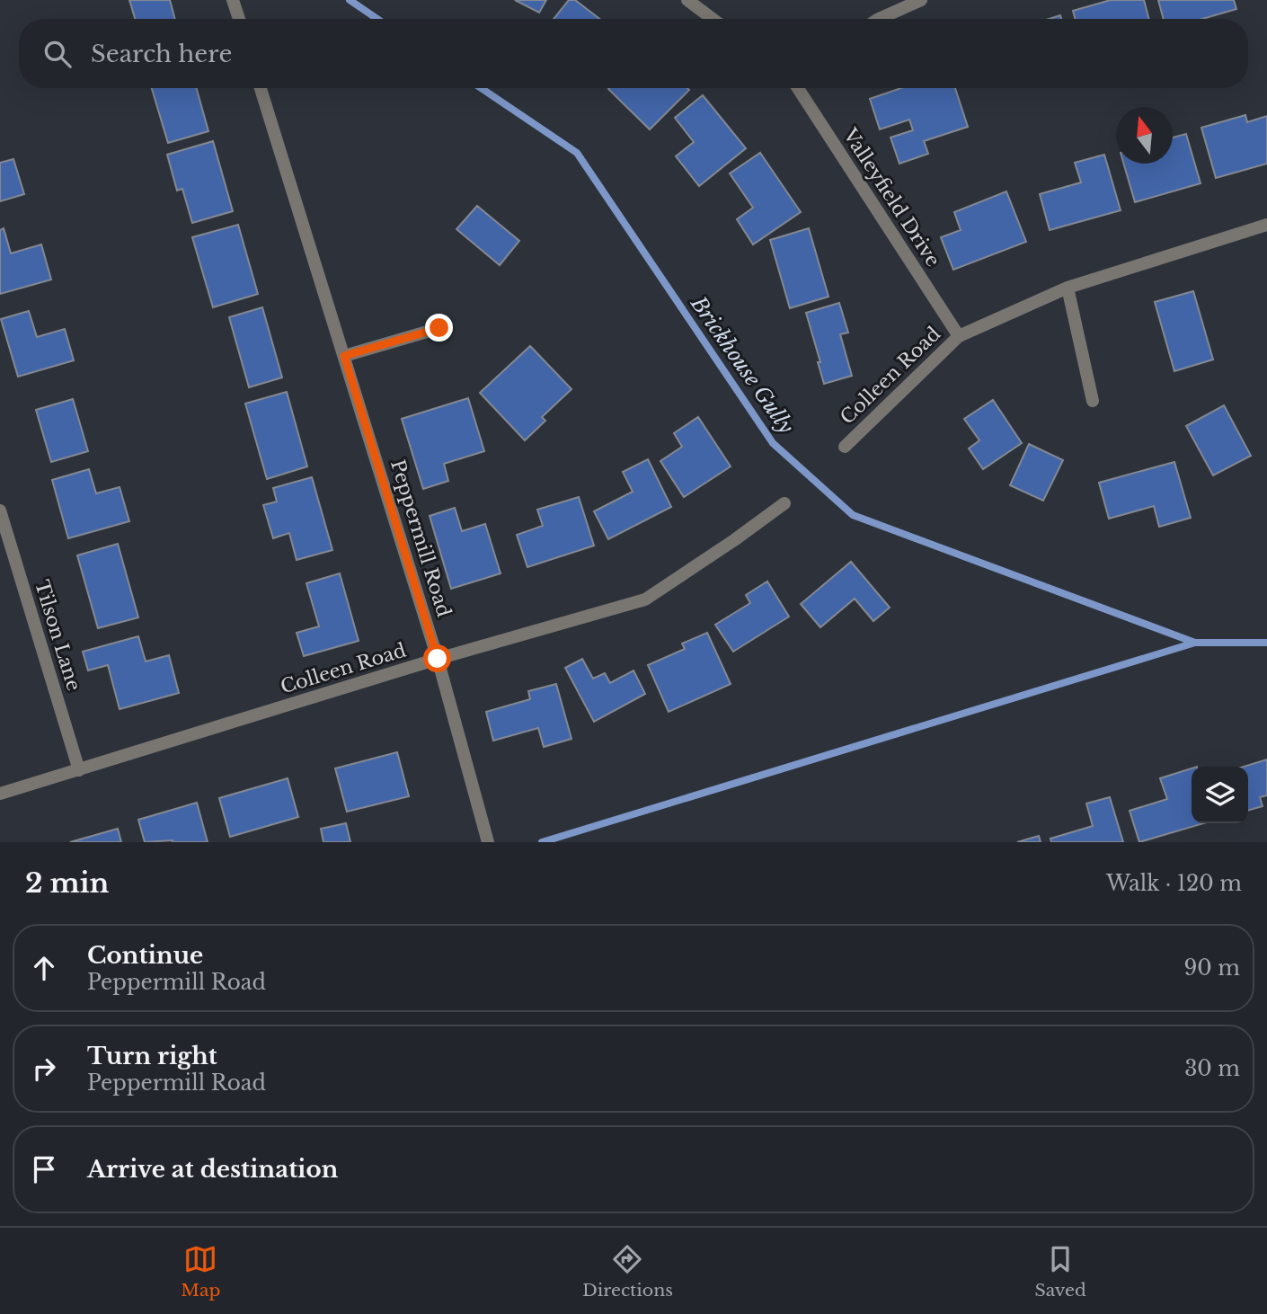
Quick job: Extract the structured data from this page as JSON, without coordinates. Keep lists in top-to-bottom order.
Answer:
{
  "streets": {
    "street": [
      "Valleyfield Drive",
      "Colleen Road",
      "Peppermill Road",
      "Tilson Lane"
    ]
  },
  "crossings": [
    ["Valleyfield Drive", "Colleen Road"],
    ["Colleen Road", "Peppermill Road"],
    ["Colleen Road", "Tilson Lane"]
  ],
  "water": ["Brickhouse Gully"],
  "north": "top",
  "page": {
    "search": "Search here",
    "heading": ["2 min", "Walk · 120 m"],
    "list": [
      ["Continue", "Peppermill Road", "90 m"],
      ["Turn right", "Peppermill Road", "30 m"],
      "Arrive at destination"
    ],
    "nav": ["Map", "Directions", "Saved"]
  }
}
